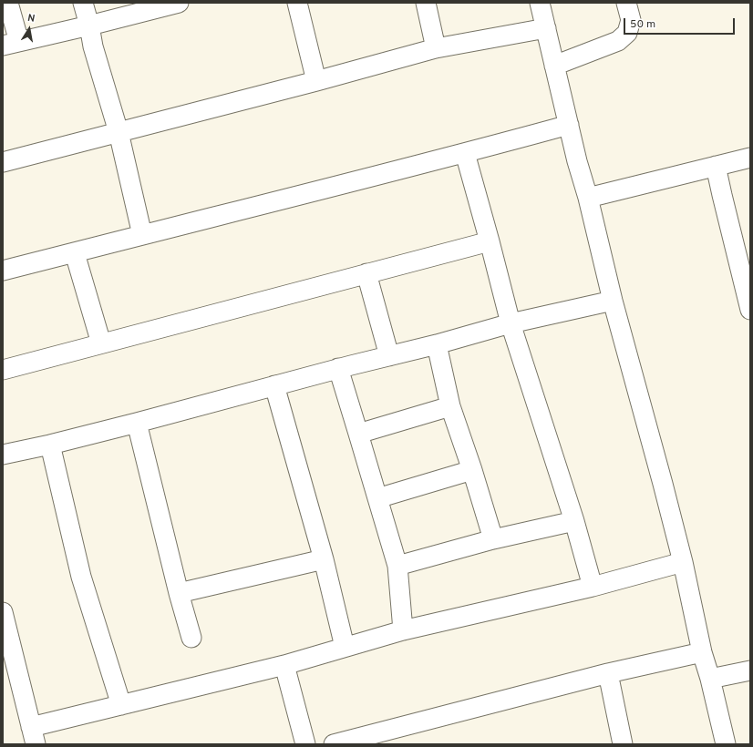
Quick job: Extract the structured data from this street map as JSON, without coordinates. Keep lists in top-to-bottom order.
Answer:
{
  "scale_bar": "50 m",
  "north": "top"
}
